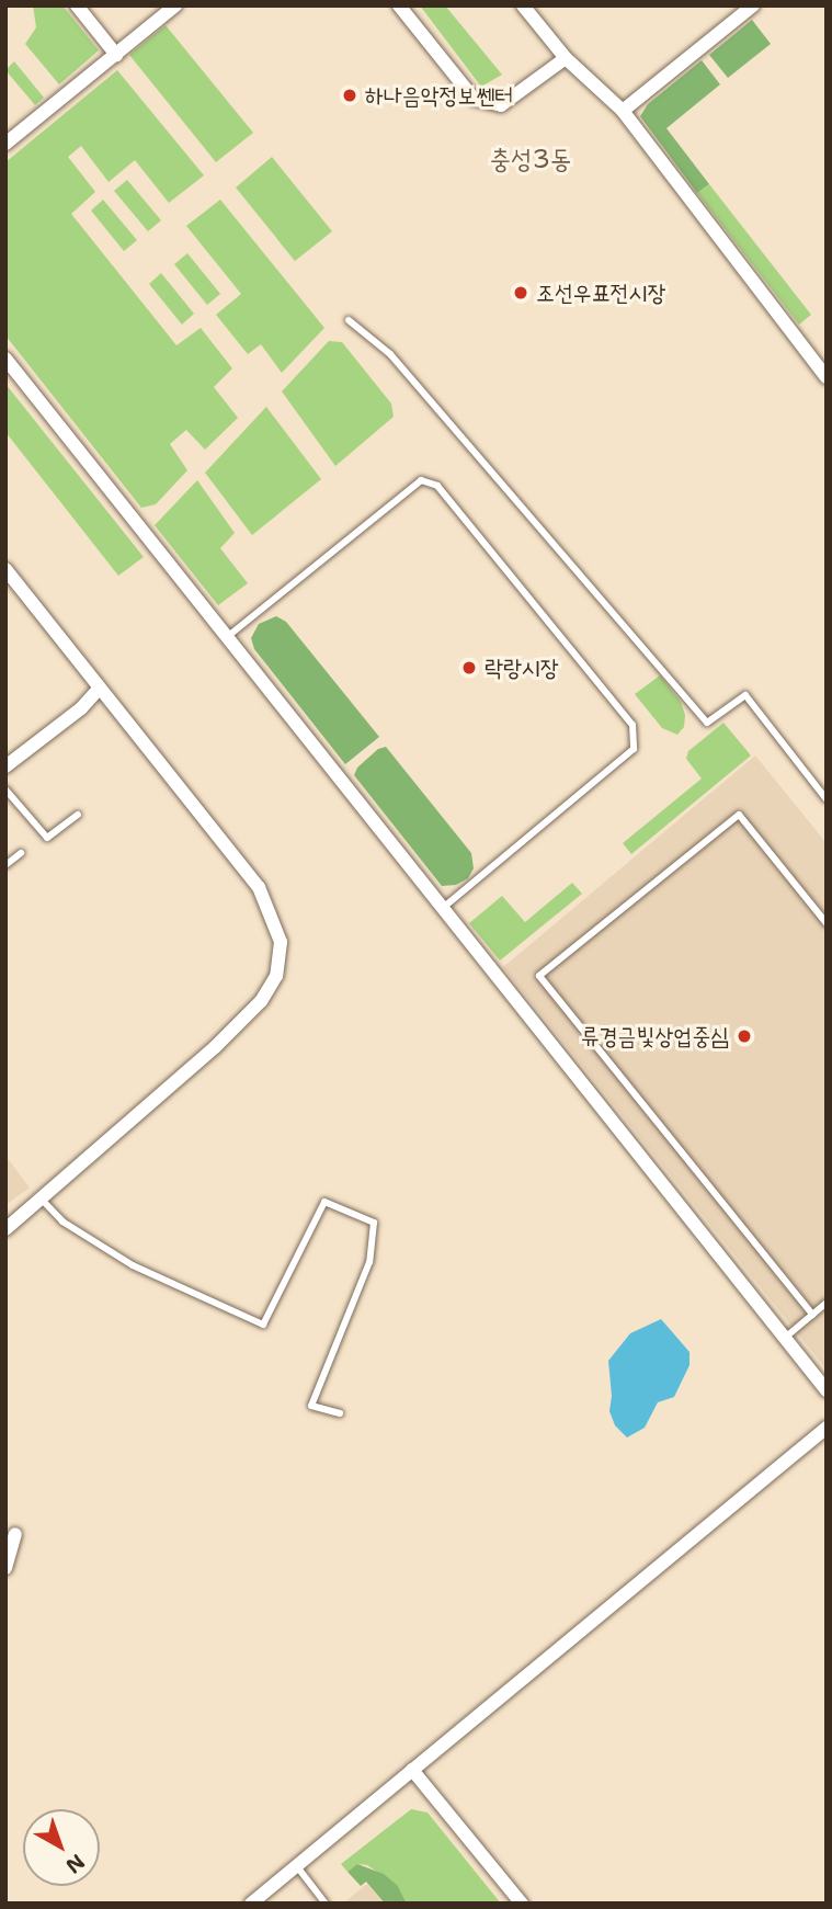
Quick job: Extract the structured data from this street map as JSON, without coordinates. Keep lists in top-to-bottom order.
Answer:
{
  "districts": ["충성3동"],
  "places": [
    "하나음악정보쎈터",
    "조선우표전시장",
    "락랑시장",
    "류경금빛상업중심"
  ],
  "north": "bottom right"
}
